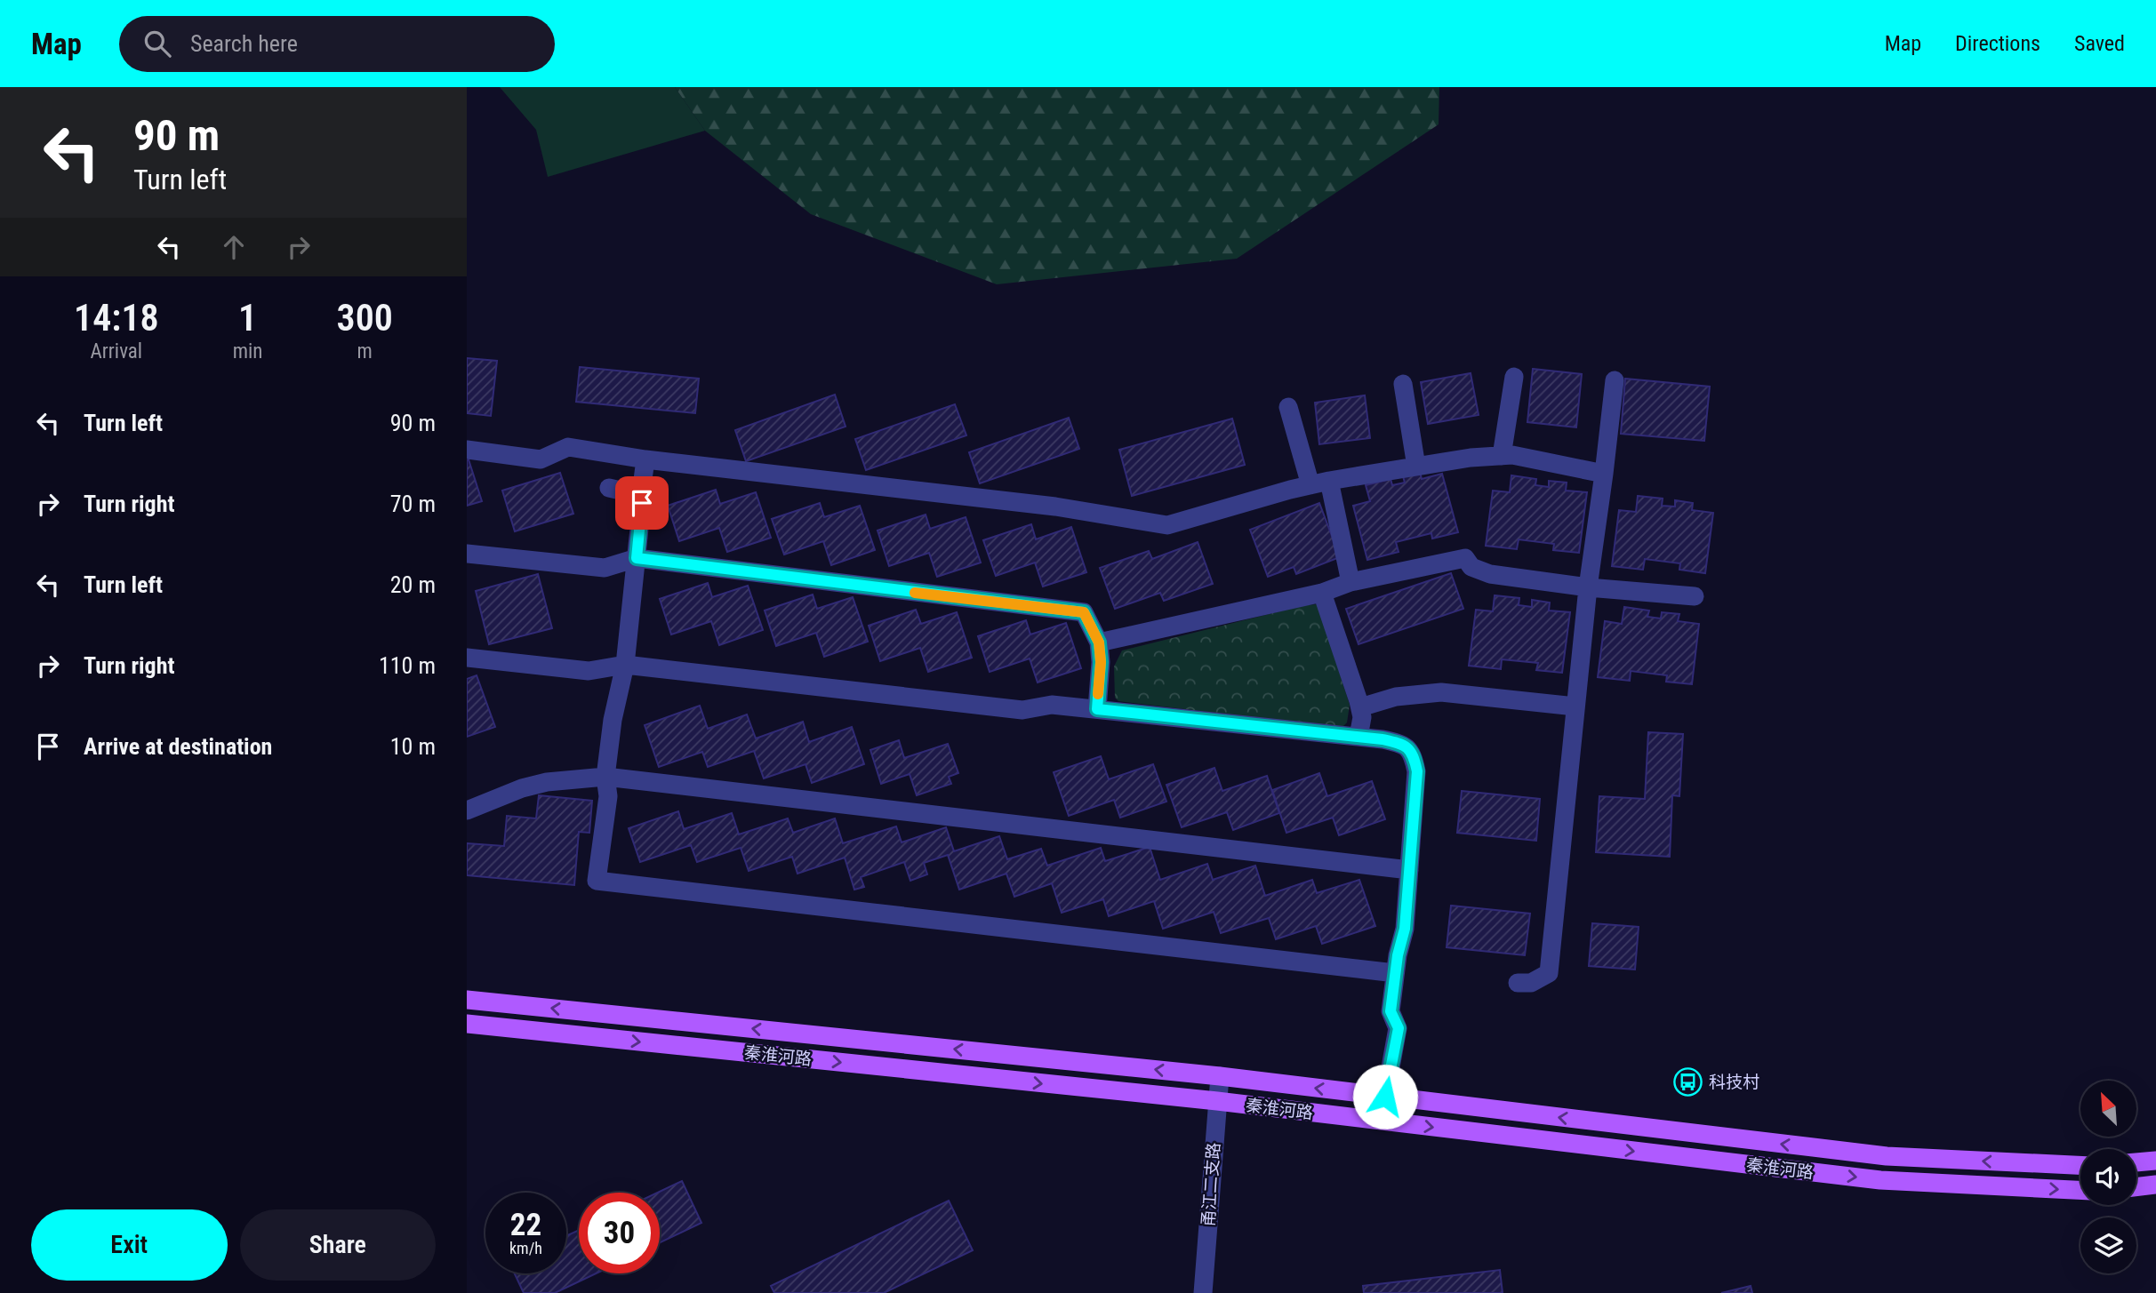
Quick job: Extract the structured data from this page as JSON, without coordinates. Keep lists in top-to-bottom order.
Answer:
{
  "streets": {
    "main road": ["秦淮河路"],
    "street": ["甬江二支路"]
  },
  "crossings": [
    ["秦淮河路", "甬江二支路"]
  ],
  "places": {
    "bus stop": ["科技村"]
  },
  "north": "top left",
  "page": {
    "header": "Map",
    "search": "Search here",
    "nav": ["Map", "Directions", "Saved"],
    "turn": ["90 m", "Turn left"],
    "eta": [
      "14:18",
      "Arrival",
      "1",
      "min",
      "300",
      "m"
    ],
    "list": [
      {
        "name": "Turn left",
        "value": "90 m"
      },
      {
        "name": "Turn right",
        "value": "70 m"
      },
      {
        "name": "Turn left",
        "value": "20 m"
      },
      {
        "name": "Turn right",
        "value": "110 m"
      },
      {
        "name": "Arrive at destination",
        "value": "10 m"
      }
    ],
    "speed": "22 km/h",
    "limit": "30",
    "buttons": ["Exit", "Share"]
  }
}
